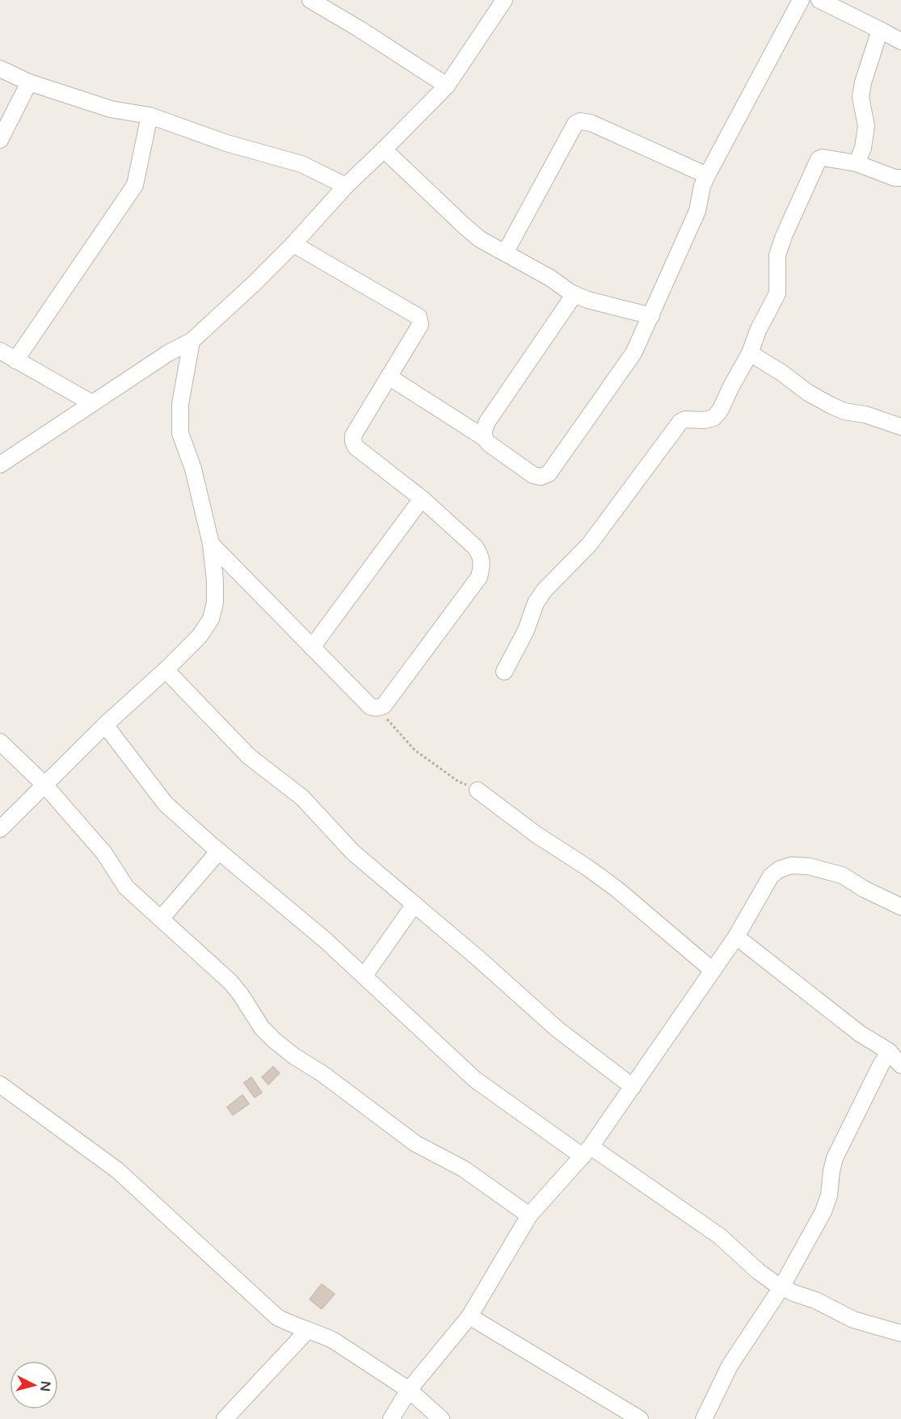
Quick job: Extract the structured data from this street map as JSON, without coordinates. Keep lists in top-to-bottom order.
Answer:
{
  "north": "right"
}
